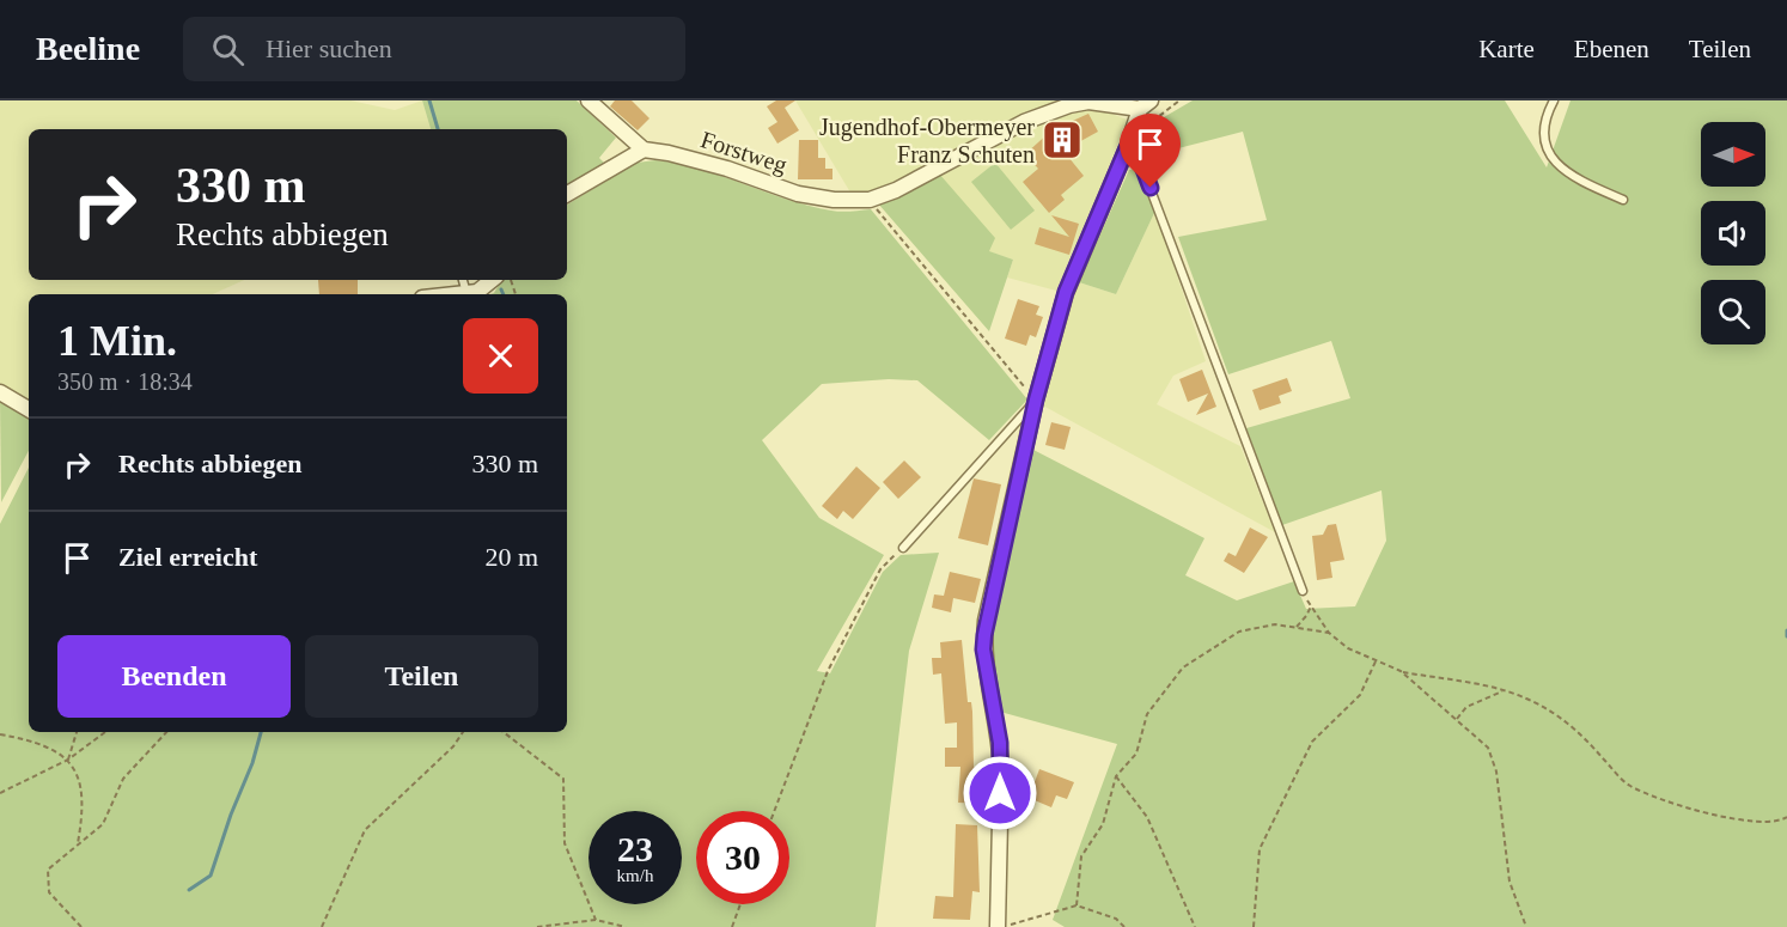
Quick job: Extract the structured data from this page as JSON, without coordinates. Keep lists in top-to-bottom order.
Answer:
{
  "streets": {
    "street": ["Forstweg"]
  },
  "places": {
    "building": ["Jugendhof-Obermeyer Franz Schuten"]
  },
  "north": "right",
  "page": {
    "header": "Beeline",
    "search": "Hier suchen",
    "nav": ["Karte", "Ebenen", "Teilen"],
    "turn": ["330 m", "Rechts abbiegen"],
    "heading": ["1 Min.", "350 m · 18:34"],
    "list": [
      {
        "name": "Rechts abbiegen",
        "value": "330 m"
      },
      {
        "name": "Ziel erreicht",
        "value": "20 m"
      }
    ],
    "buttons": ["Beenden", "Teilen"],
    "speed": "23 km/h",
    "limit": "30"
  }
}
